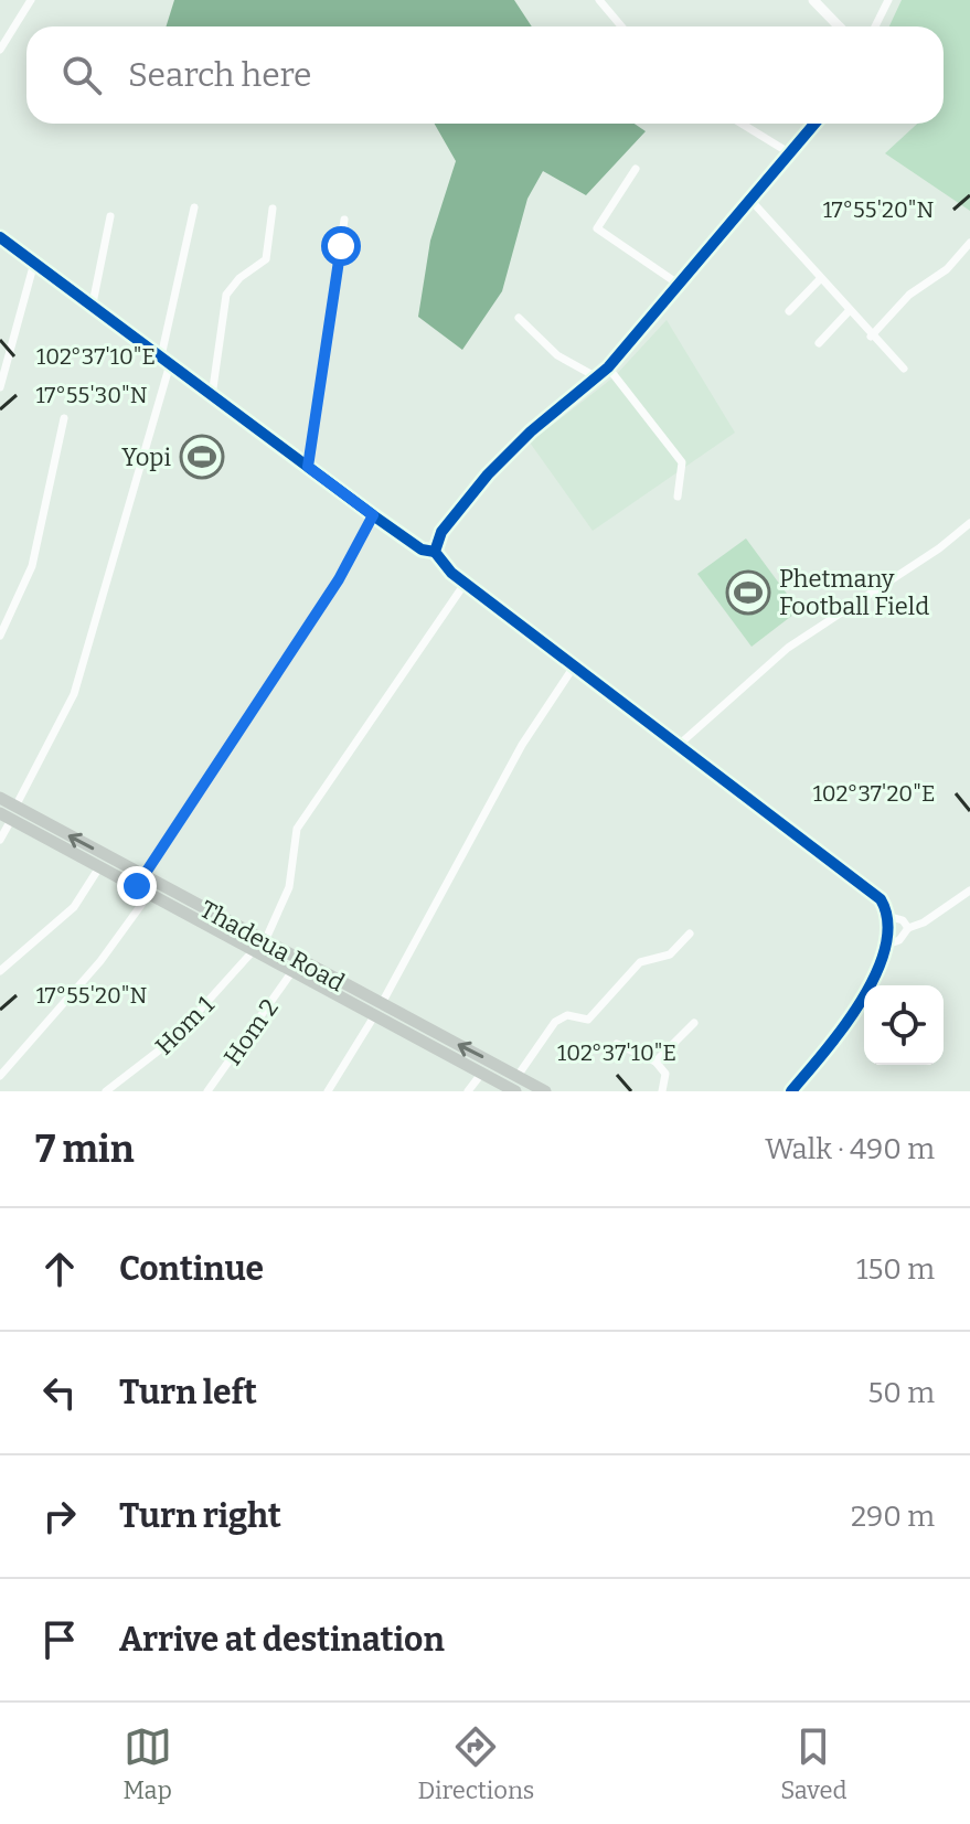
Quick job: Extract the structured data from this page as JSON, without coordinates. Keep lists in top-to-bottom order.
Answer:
{
  "streets": {
    "main road": ["Thadeua Road"],
    "street": ["Hom 1", "Hom 2"]
  },
  "crossings": [
    ["Thadeua Road", "Hom 1"],
    ["Thadeua Road", "Hom 2"]
  ],
  "places": {
    "sports": ["Yopi", "Phetmany Football Field"]
  },
  "page": {
    "search": "Search here",
    "heading": ["7 min", "Walk · 490 m"],
    "list": [
      ["Continue", "150 m"],
      ["Turn left", "50 m"],
      ["Turn right", "290 m"],
      "Arrive at destination"
    ],
    "nav": ["Map", "Directions", "Saved"]
  },
  "coordinates": [
    "17°55'20\"N",
    "102°37'10\"E",
    "17°55'30\"N",
    "102°37'20\"E"
  ]
}
